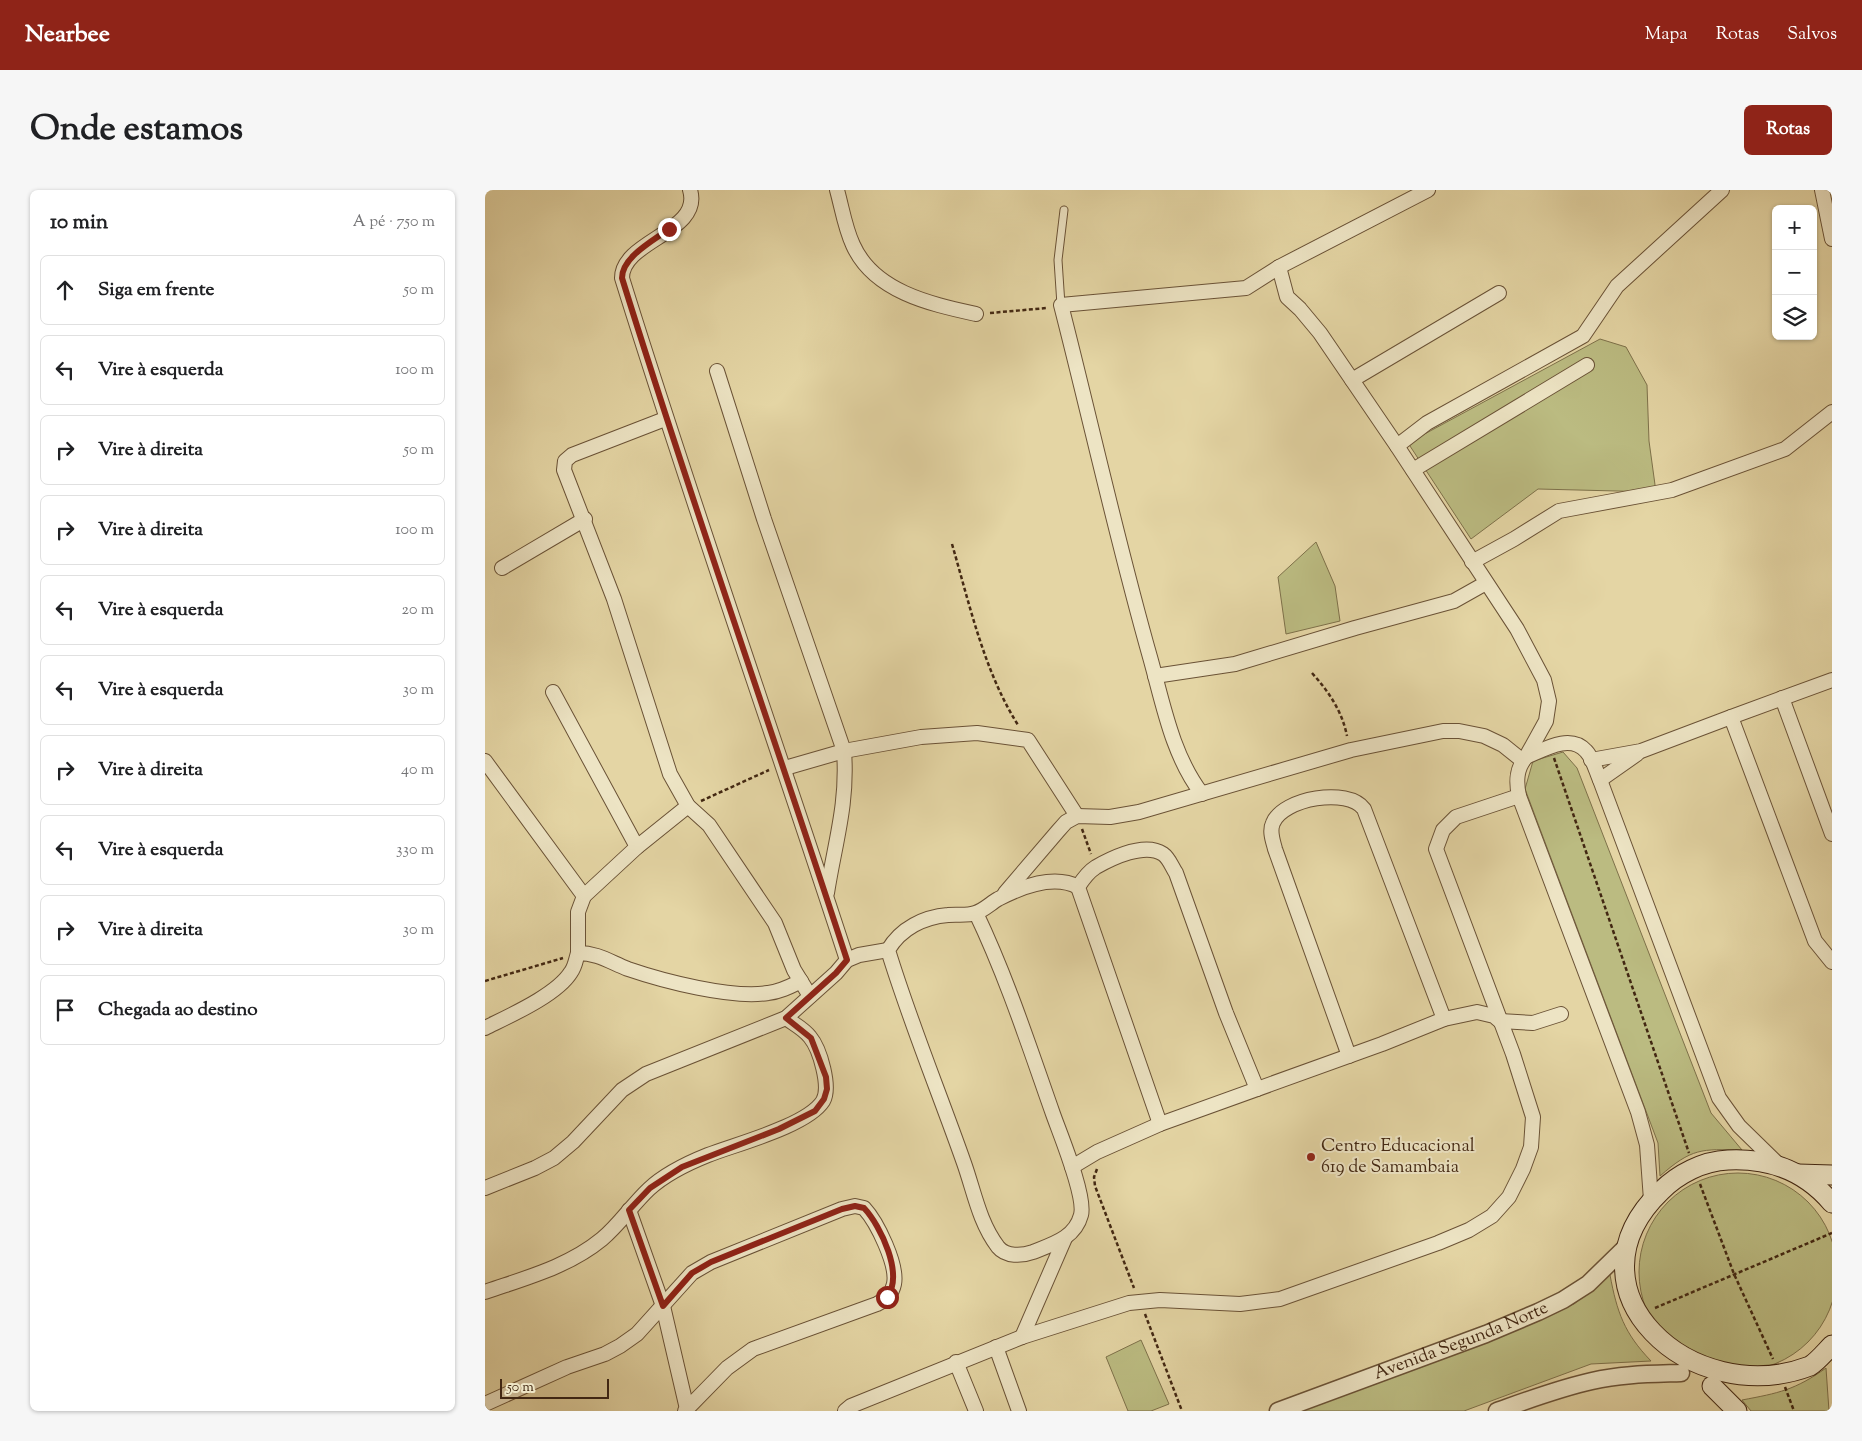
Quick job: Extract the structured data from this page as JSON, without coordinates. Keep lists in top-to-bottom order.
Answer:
{
  "streets": {
    "street": ["Avenida Segunda Norte"]
  },
  "places": ["Centro Educacional 619 de Samambaia"],
  "scale_bar": "50 m",
  "page": {
    "header": "Nearbee",
    "nav": ["Mapa", "Rotas", "Salvos"],
    "title": "Onde estamos",
    "buttons": "Rotas",
    "heading": ["10 min", "A pé · 750 m"],
    "map_buttons": ["+", "−"],
    "list": [
      ["Siga em frente", "50 m"],
      ["Vire à esquerda", "100 m"],
      ["Vire à direita", "50 m"],
      ["Vire à direita", "100 m"],
      ["Vire à esquerda", "20 m"],
      ["Vire à esquerda", "30 m"],
      ["Vire à direita", "40 m"],
      ["Vire à esquerda", "330 m"],
      ["Vire à direita", "30 m"],
      "Chegada ao destino"
    ],
    "scale": "50 m"
  }
}
